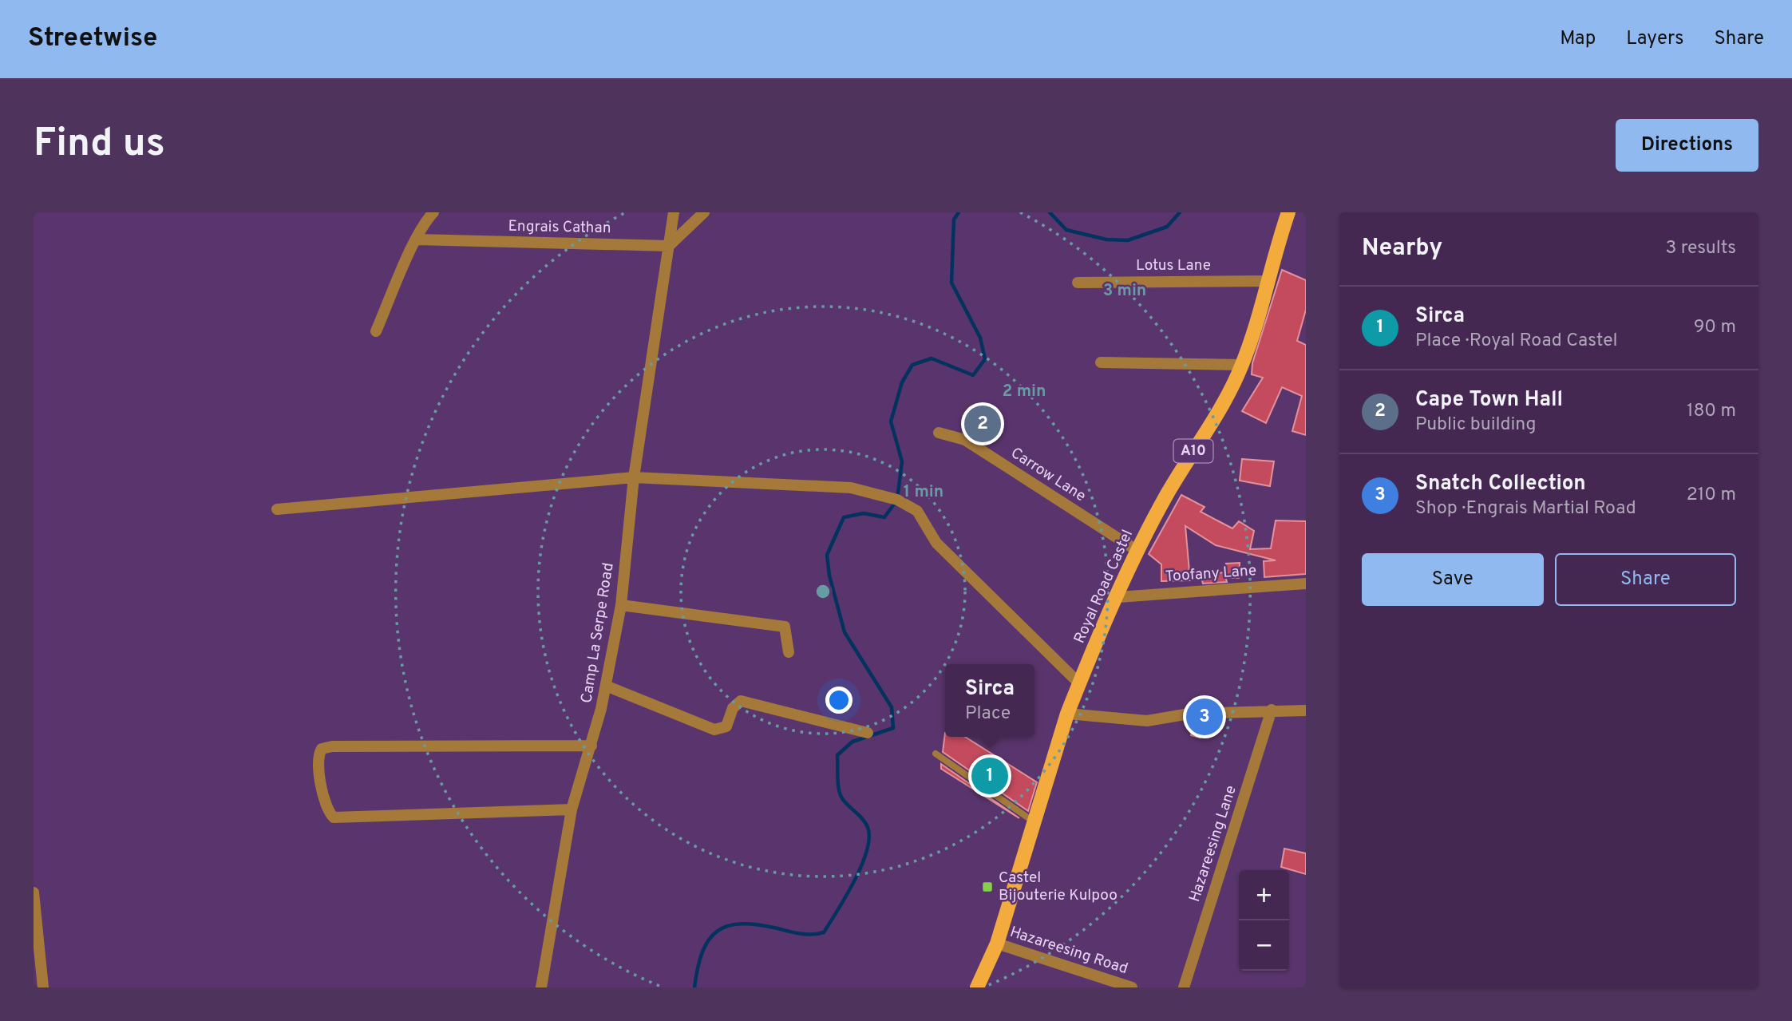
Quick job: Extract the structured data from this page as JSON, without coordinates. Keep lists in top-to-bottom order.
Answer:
{
  "streets": {
    "main road": ["A10", "Royal Road Castel"],
    "street": [
      "Engrais Cathan",
      "Lotus Lane",
      "Carrow Lane",
      "Toofany Lane",
      "Camp La Serpe Road",
      "Hazareesing Lane",
      "Hazareesing Road"
    ]
  },
  "crossings": [
    ["Engrais Cathan", "Camp La Serpe Road"],
    ["Lotus Lane", "Royal Road Castel"],
    ["Carrow Lane", "Royal Road Castel"],
    ["Toofany Lane", "Royal Road Castel"],
    ["Royal Road Castel", "Hazareesing Road"]
  ],
  "places": {
    "transit": ["Castel Bijouterie Kulpoo"]
  },
  "page": {
    "header": "Streetwise",
    "nav": ["Map", "Layers", "Share"],
    "buttons": [
      "Directions",
      ["Save", "Share"]
    ],
    "title": "Find us",
    "heading": ["Nearby", "3 results"],
    "list": [
      {
        "mark": "1",
        "name": "Sirca",
        "note": "Place · Royal Road Castel",
        "value": "90 m"
      },
      {
        "mark": "2",
        "name": "Cape Town Hall",
        "note": "Public building",
        "value": "180 m"
      },
      {
        "mark": "3",
        "name": "Snatch Collection",
        "note": "Shop · Engrais Martial Road",
        "value": "210 m"
      }
    ],
    "pins": ["2", "3", "1"],
    "popup": ["Sirca", "Place"],
    "map_buttons": ["+", "−"]
  },
  "rings": ["3 min", "2 min", "1 min"]
}
